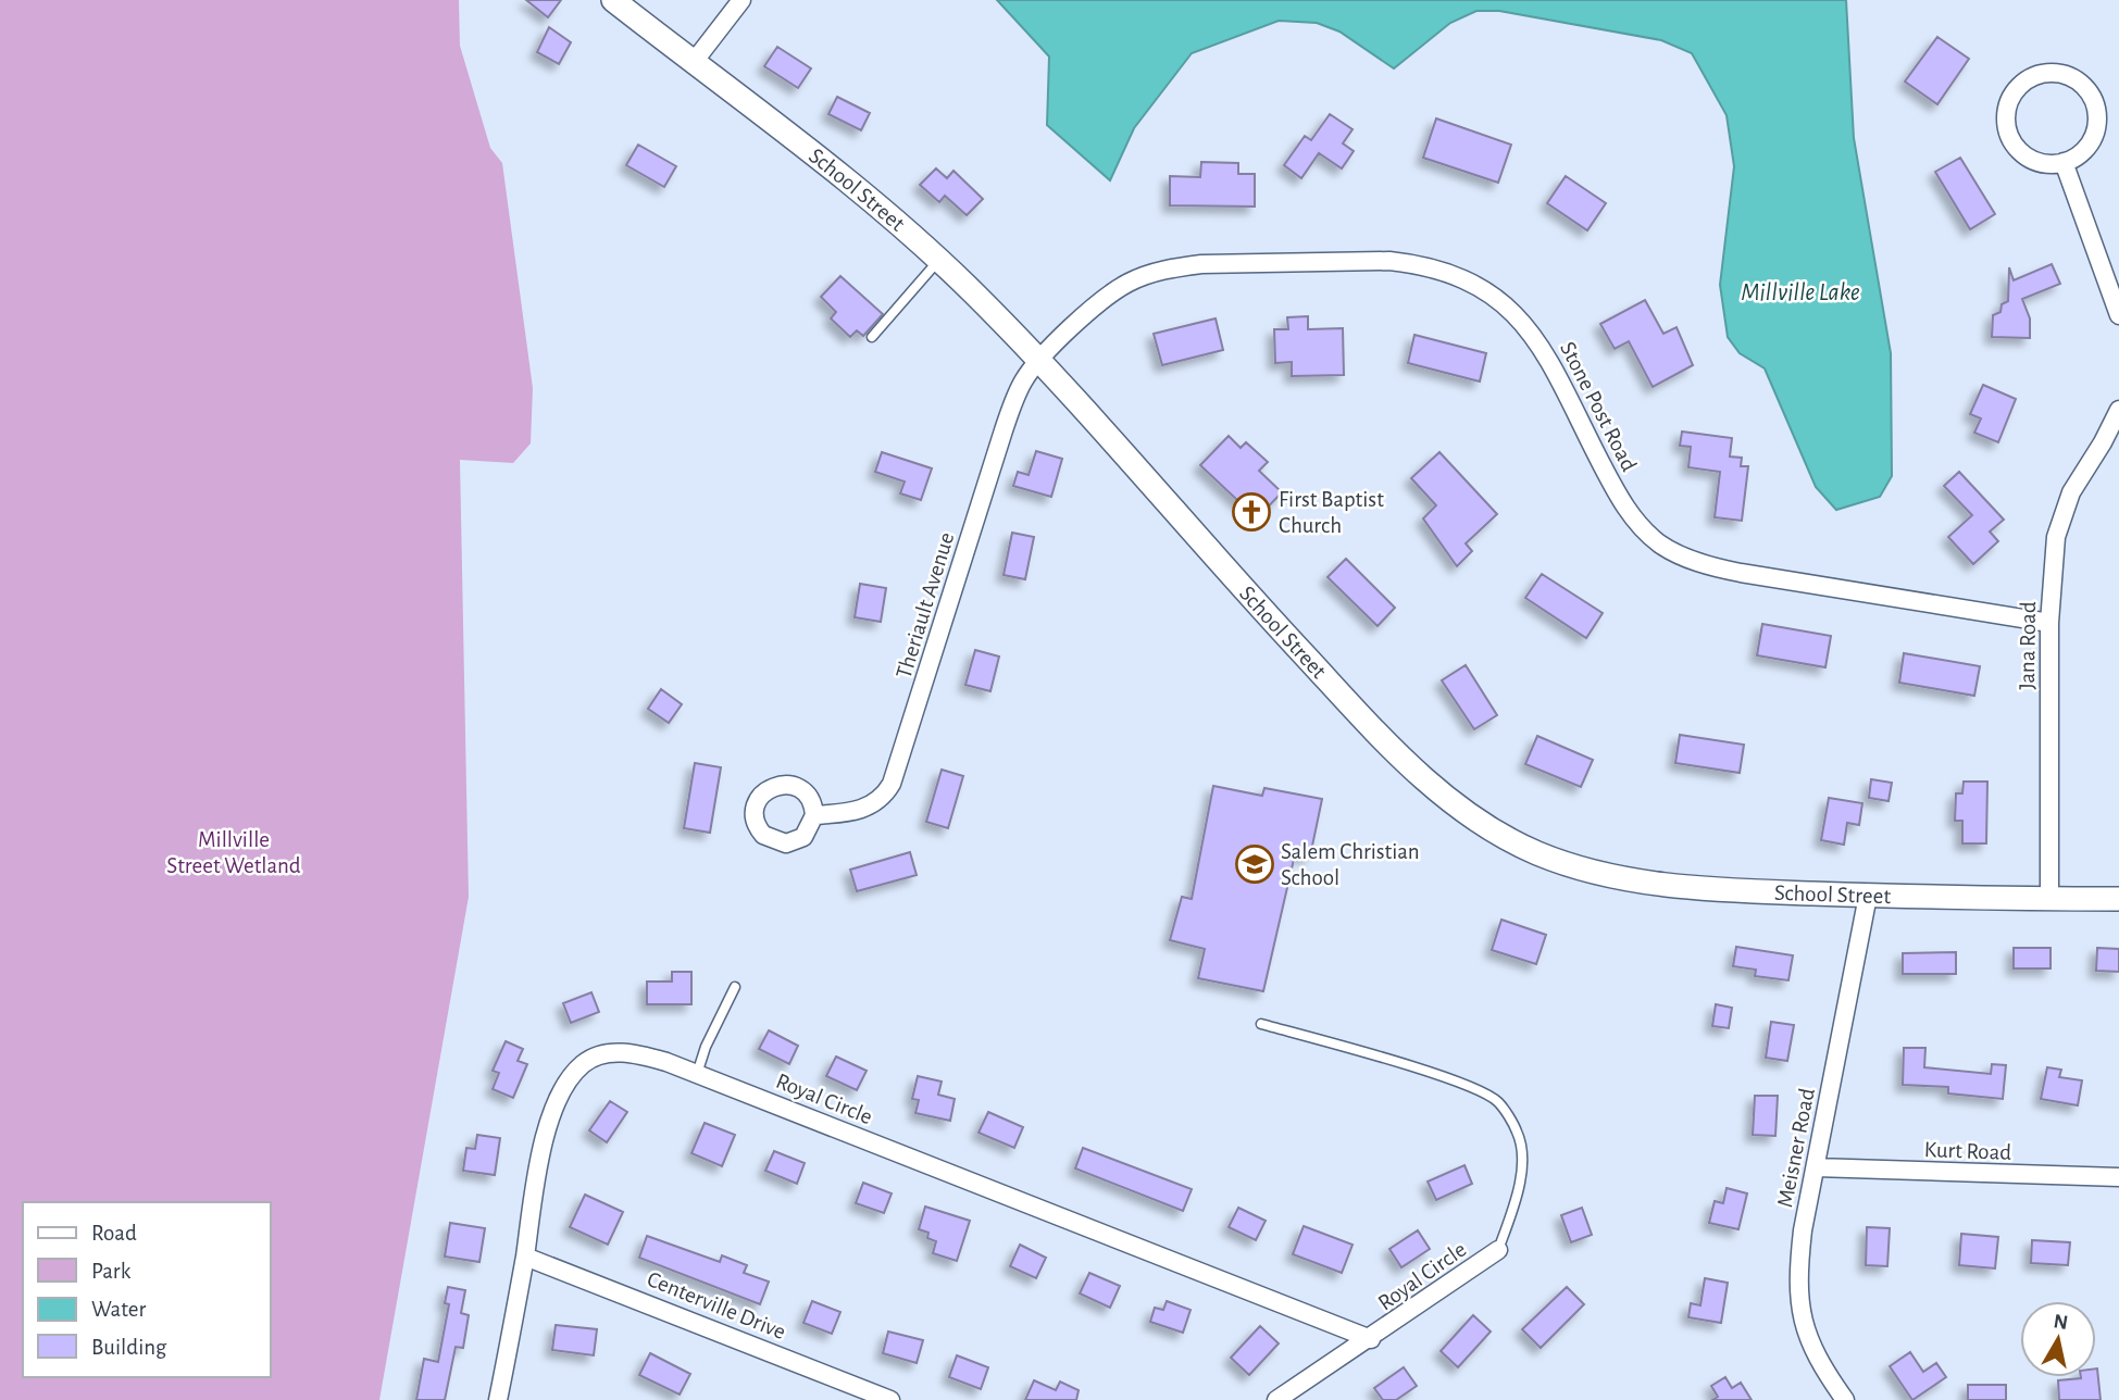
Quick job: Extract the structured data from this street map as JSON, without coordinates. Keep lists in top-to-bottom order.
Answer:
{
  "streets": {
    "street": [
      "School Street",
      "Stone Post Road",
      "Theriault Avenue",
      "Jana Road",
      "Royal Circle",
      "Meisner Road",
      "Kurt Road",
      "Centerville Drive"
    ]
  },
  "crossings": [
    ["School Street", "Stone Post Road"],
    ["School Street", "Theriault Avenue"],
    ["School Street", "Jana Road"],
    ["School Street", "Meisner Road"],
    ["Stone Post Road", "Theriault Avenue"],
    ["Stone Post Road", "Jana Road"],
    ["Royal Circle", "Centerville Drive"],
    ["Meisner Road", "Kurt Road"]
  ],
  "water": ["Millville Lake"],
  "parks": ["Millville Street Wetland"],
  "places": {
    "church": ["First Baptist Church"],
    "school or university": ["Salem Christian School"]
  },
  "legend": [
    "Road",
    "Park",
    "Water",
    "Building"
  ],
  "north": "top"
}
